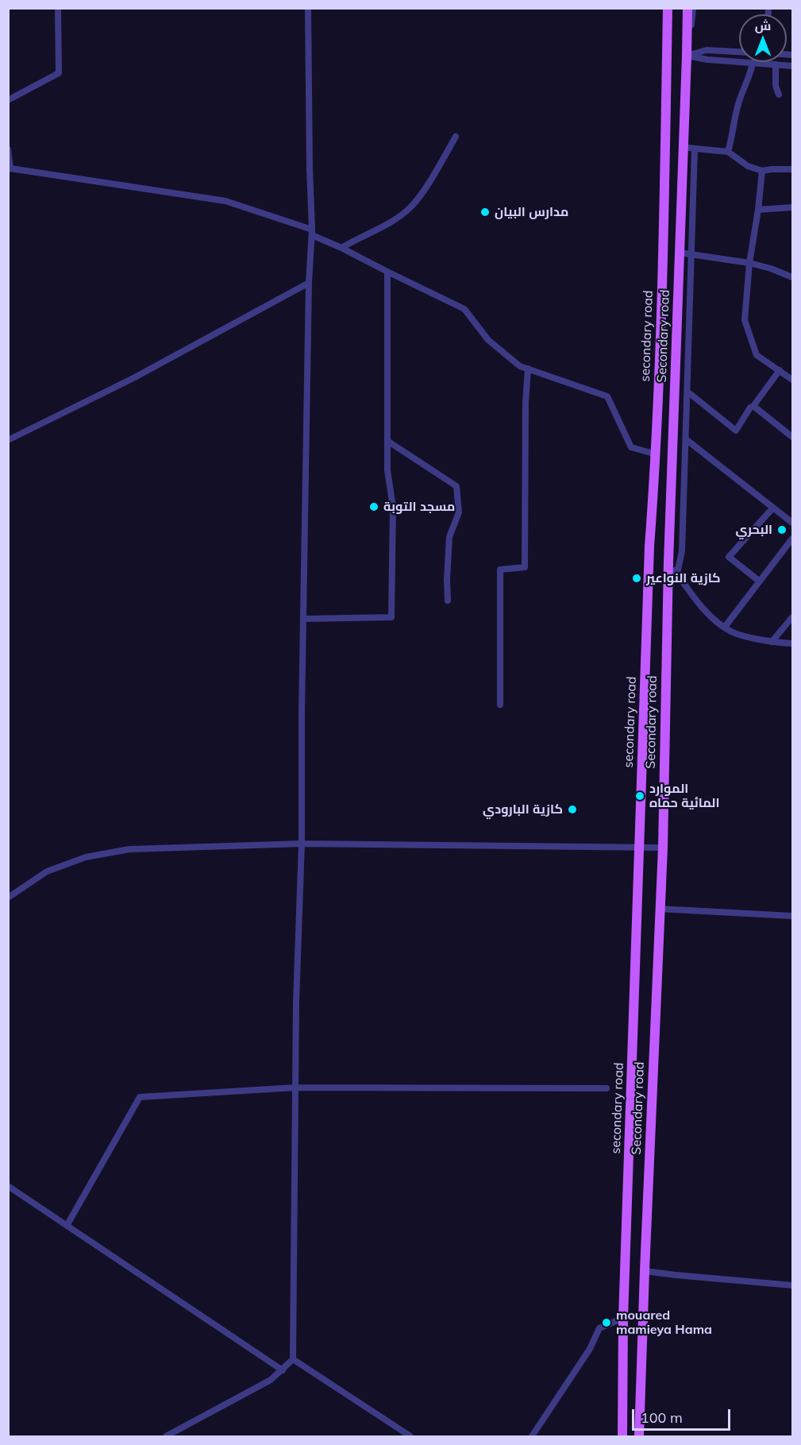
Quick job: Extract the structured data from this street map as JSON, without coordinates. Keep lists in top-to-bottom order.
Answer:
{
  "streets": {
    "main road": ["secondary road", "Secondary road"]
  },
  "places": [
    "مدارس البيان",
    "مسجد التوبة",
    "البحري",
    "كازية النواعير",
    "الموارد المائية حماه",
    "كازية البارودي",
    "mouared mamieya Hama"
  ],
  "scale_bar": "100 m",
  "north": "top"
}
